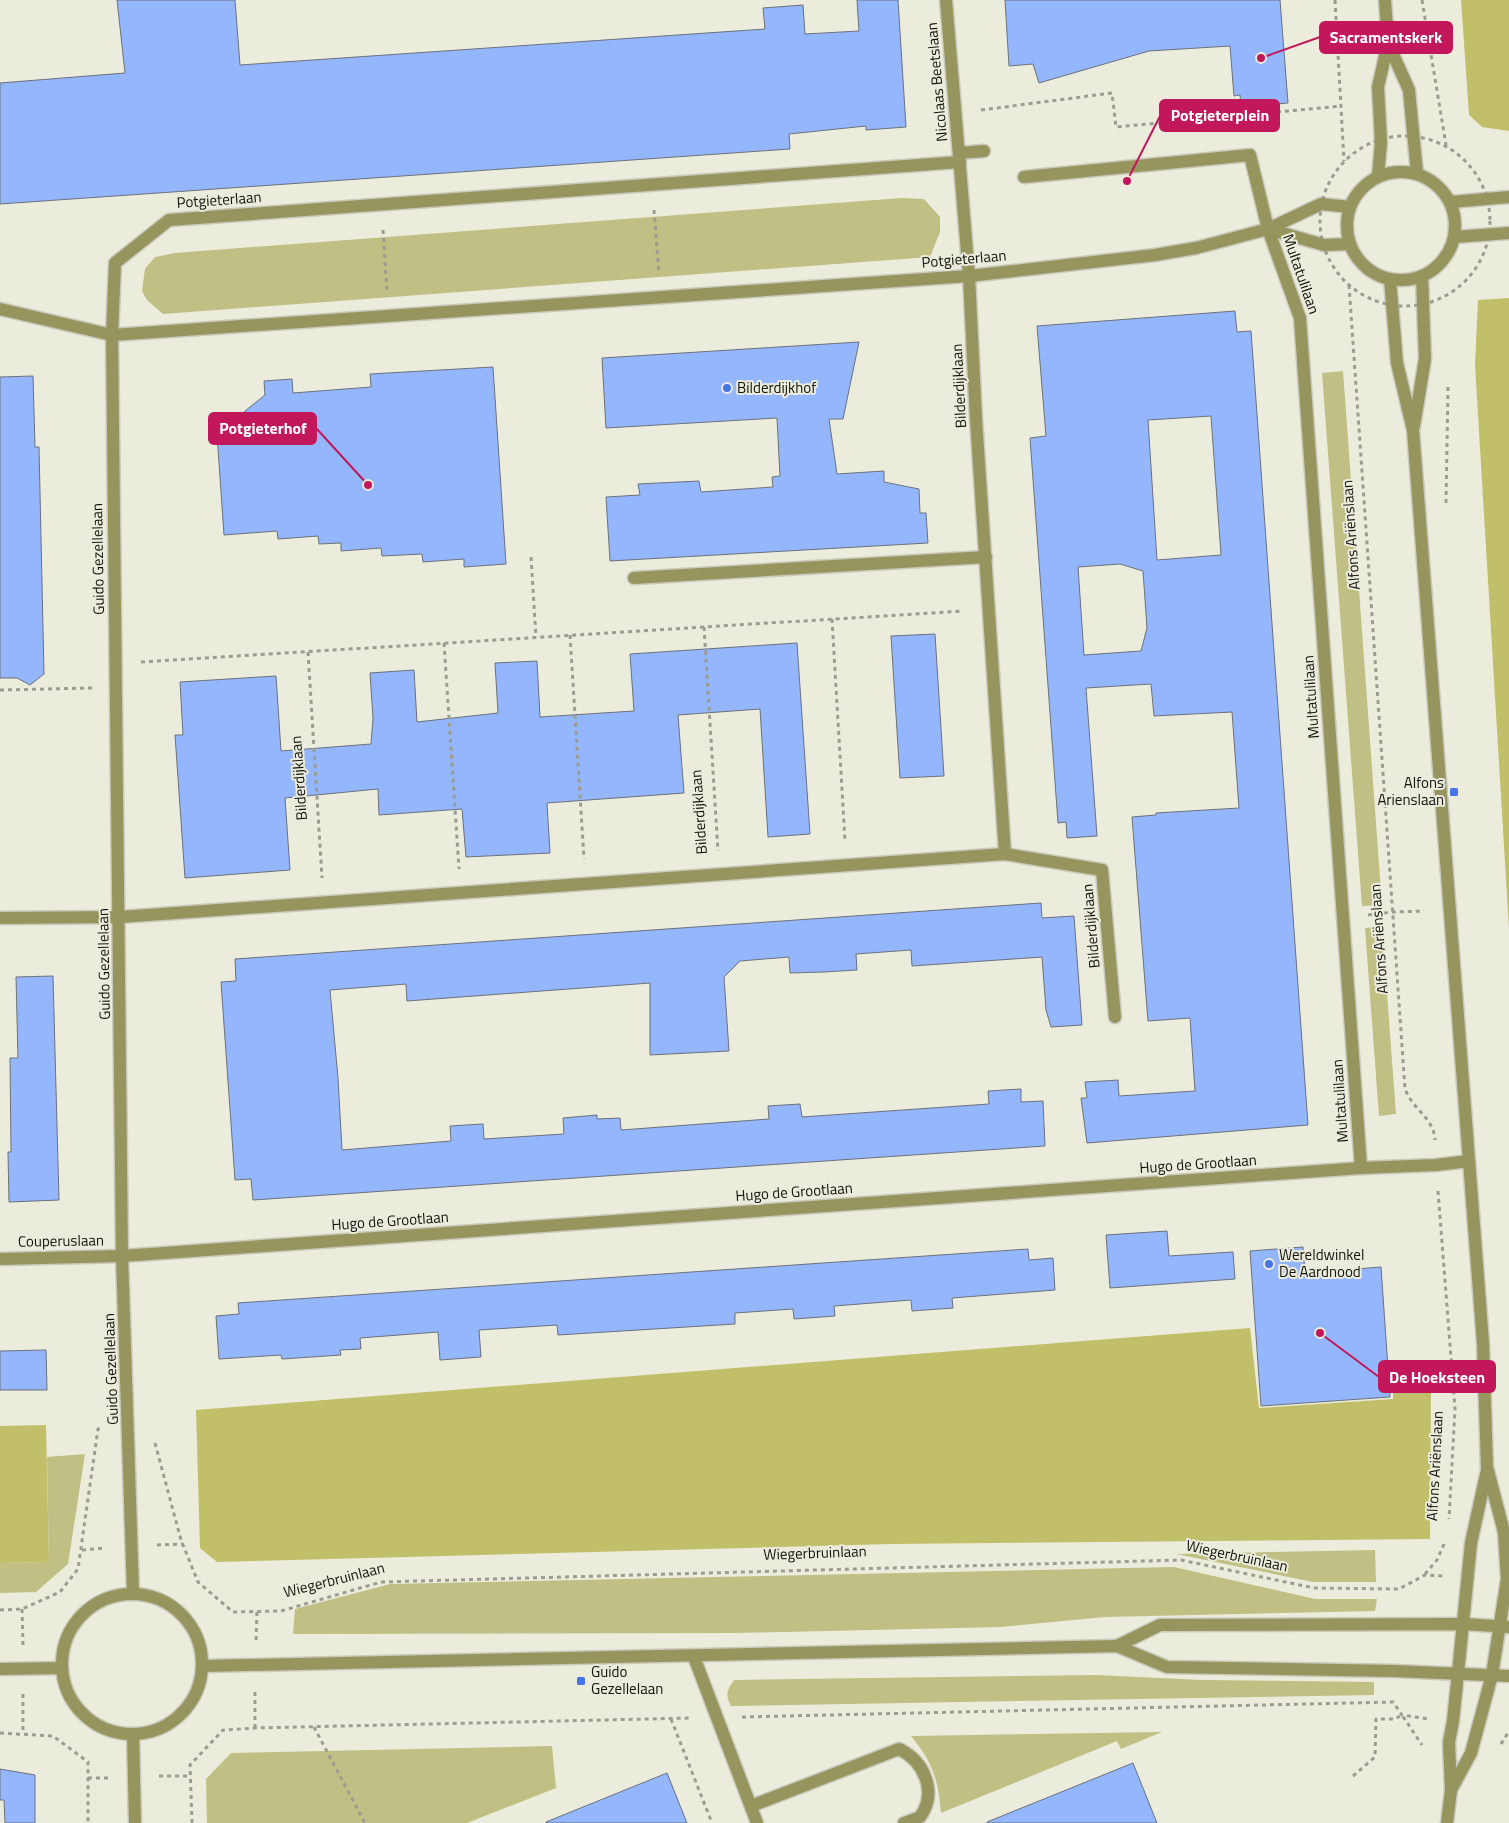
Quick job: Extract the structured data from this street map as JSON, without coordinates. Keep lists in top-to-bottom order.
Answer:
{
  "streets": {
    "street": [
      "Nicolaas Beetslaan",
      "Potgieterlaan",
      "Multatulilaan",
      "Bilderdijklaan",
      "Guido Gezellelaan",
      "Hugo de Grootlaan",
      "Couperuslaan"
    ],
    "path": ["Alfons Ariënslaan", "Wiegerbruinlaan"]
  },
  "crossings": [
    ["Nicolaas Beetslaan", "Potgieterlaan"],
    ["Nicolaas Beetslaan", "Bilderdijklaan"],
    ["Potgieterlaan", "Multatulilaan"],
    ["Potgieterlaan", "Bilderdijklaan"],
    ["Potgieterlaan", "Guido Gezellelaan"],
    ["Multatulilaan", "Hugo de Grootlaan"],
    ["Bilderdijklaan", "Guido Gezellelaan"],
    ["Alfons Ariënslaan", "Hugo de Grootlaan"],
    ["Guido Gezellelaan", "Hugo de Grootlaan"],
    ["Guido Gezellelaan", "Couperuslaan"],
    ["Guido Gezellelaan", "Wiegerbruinlaan"],
    ["Hugo de Grootlaan", "Couperuslaan"]
  ],
  "places": {
    "other": [
      "Sacramentskerk",
      "Potgieterplein",
      "Bilderdijkhof",
      "Potgieterhof",
      "Wereldwinkel De Aardnood",
      "De Hoeksteen"
    ],
    "transit": ["Alfons Arienslaan", "Guido Gezellelaan"]
  }
}
